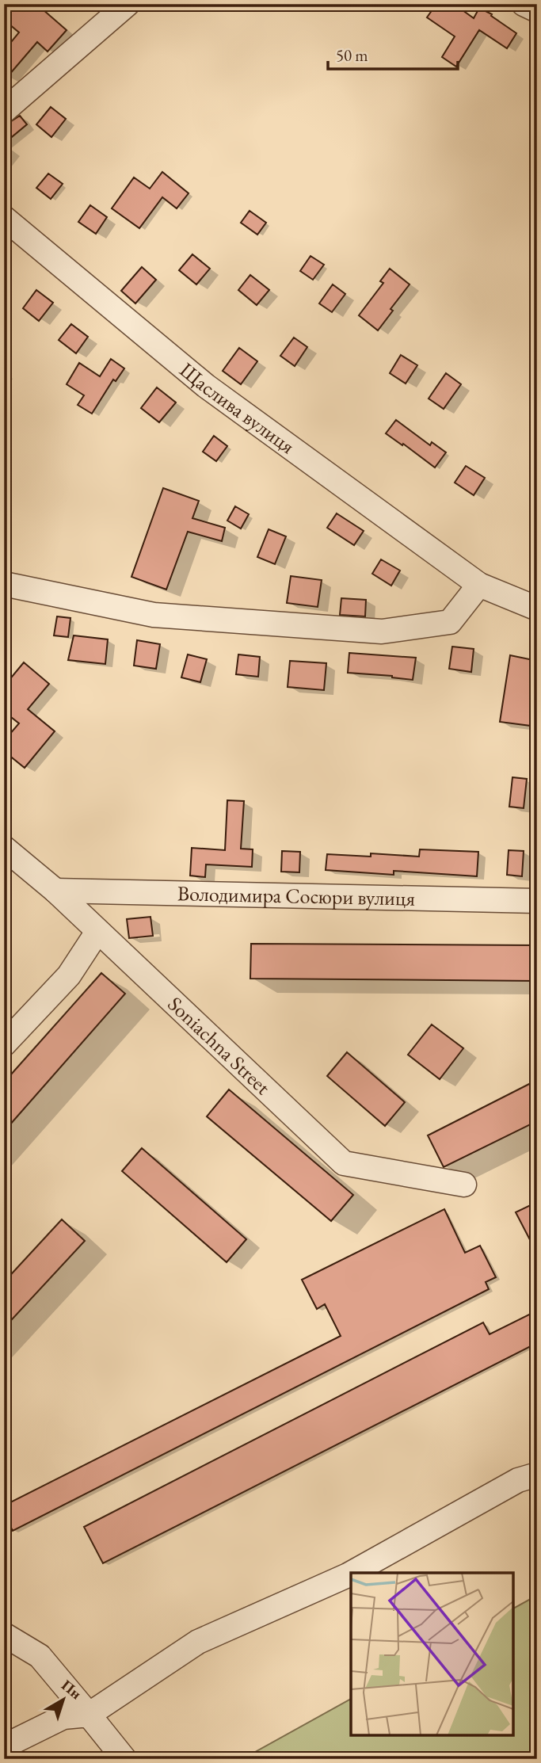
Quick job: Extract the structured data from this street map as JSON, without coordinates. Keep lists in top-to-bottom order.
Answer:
{
  "streets": {
    "street": ["Щаслива вулиця", "Володимира Сосюри вулиця", "Soniachna Street"]
  },
  "crossings": [
    ["Володимира Сосюри вулиця", "Soniachna Street"]
  ],
  "scale_bar": "50 m",
  "north": "top right"
}
